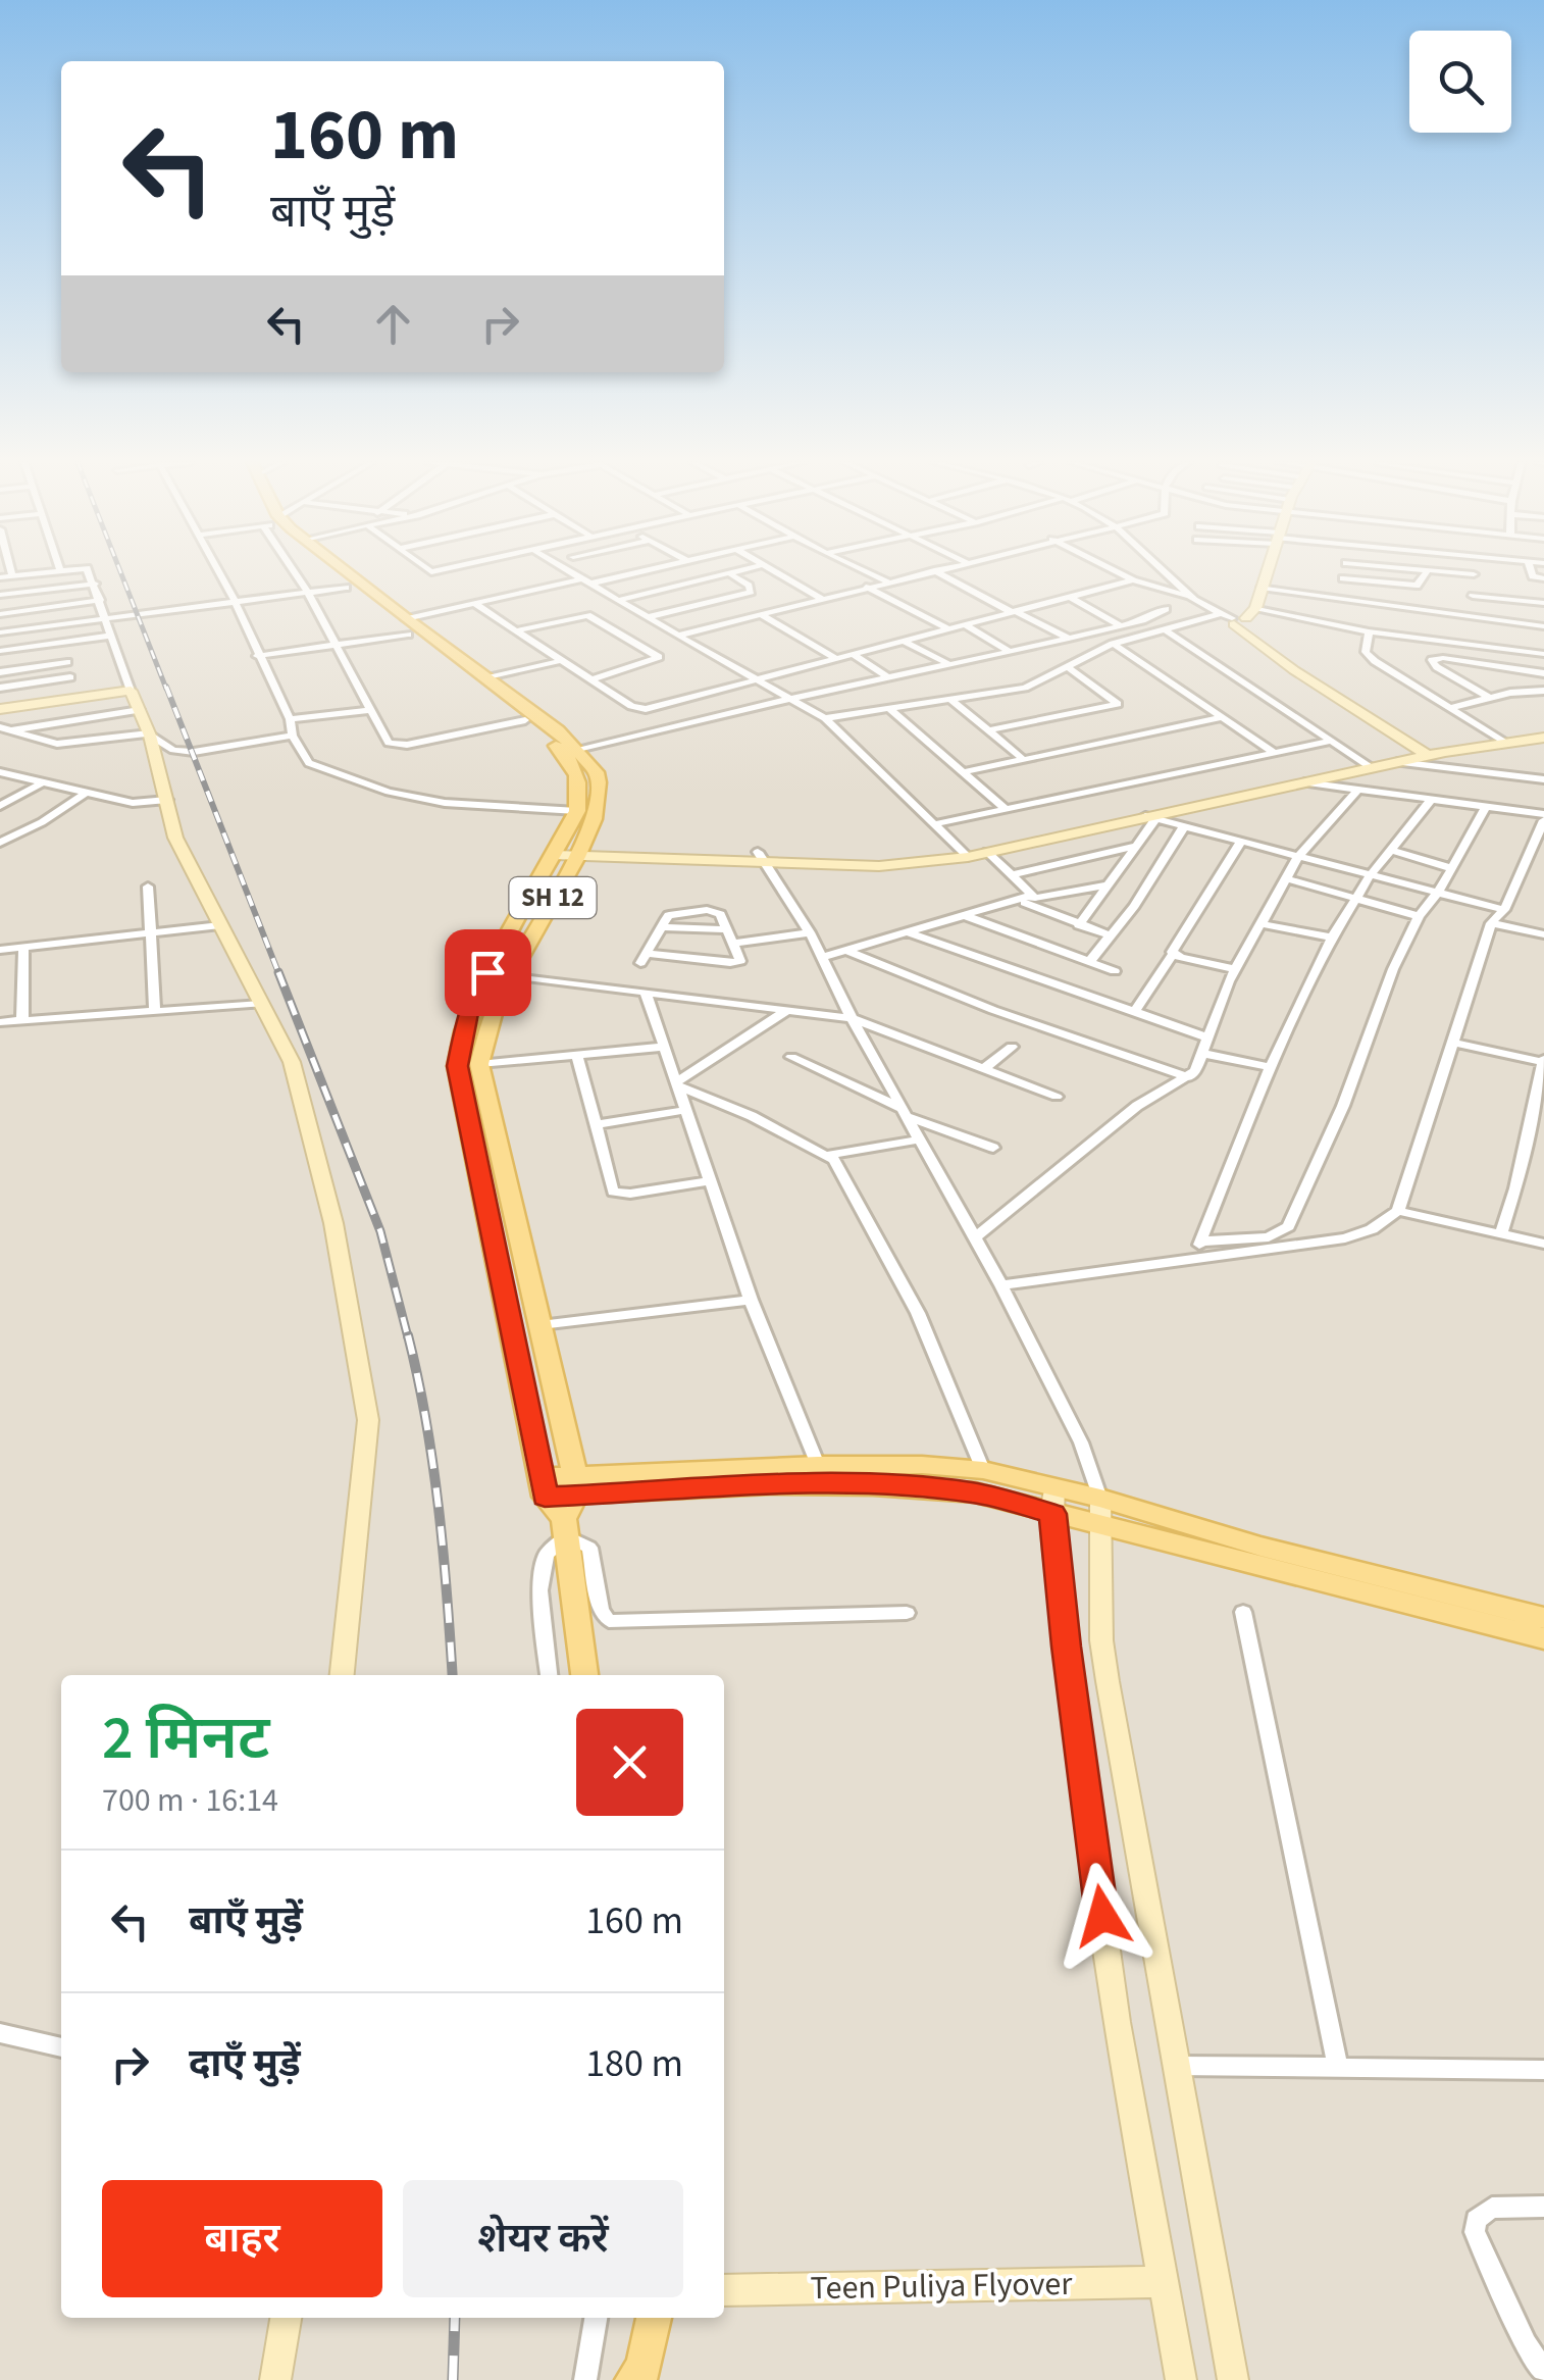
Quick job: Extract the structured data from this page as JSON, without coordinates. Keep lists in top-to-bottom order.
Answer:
{
  "streets": {
    "main road": ["SH 12"],
    "street": ["Teen Puliya Flyover"]
  },
  "page": {
    "turn": ["160 m", "बाएँ मुड़ें"],
    "heading": ["2 मिनट", "700 m · 16:14"],
    "list": [
      {
        "name": "बाएँ मुड़ें",
        "value": "160 m"
      },
      {
        "name": "दाएँ मुड़ें",
        "value": "180 m"
      }
    ],
    "buttons": ["बाहर", "शेयर करें"]
  }
}
